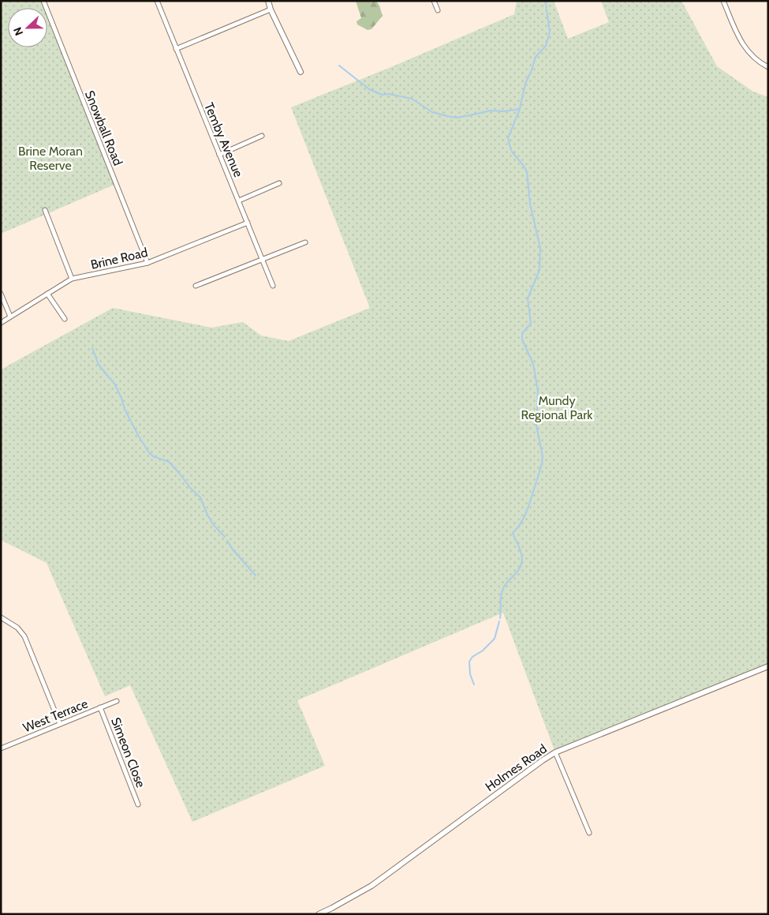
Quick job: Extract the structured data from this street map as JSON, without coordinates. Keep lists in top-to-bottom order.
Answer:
{
  "streets": {
    "street": [
      "Snowball Road",
      "Temby Avenue",
      "Brine Road",
      "West Terrace",
      "Simeon Close",
      "Holmes Road"
    ]
  },
  "crossings": [
    ["Snowball Road", "Brine Road"],
    ["Temby Avenue", "Brine Road"],
    ["West Terrace", "Simeon Close"]
  ],
  "parks": ["Brine Moran Reserve", "Mundy Regional Park"],
  "north": "left"
}
